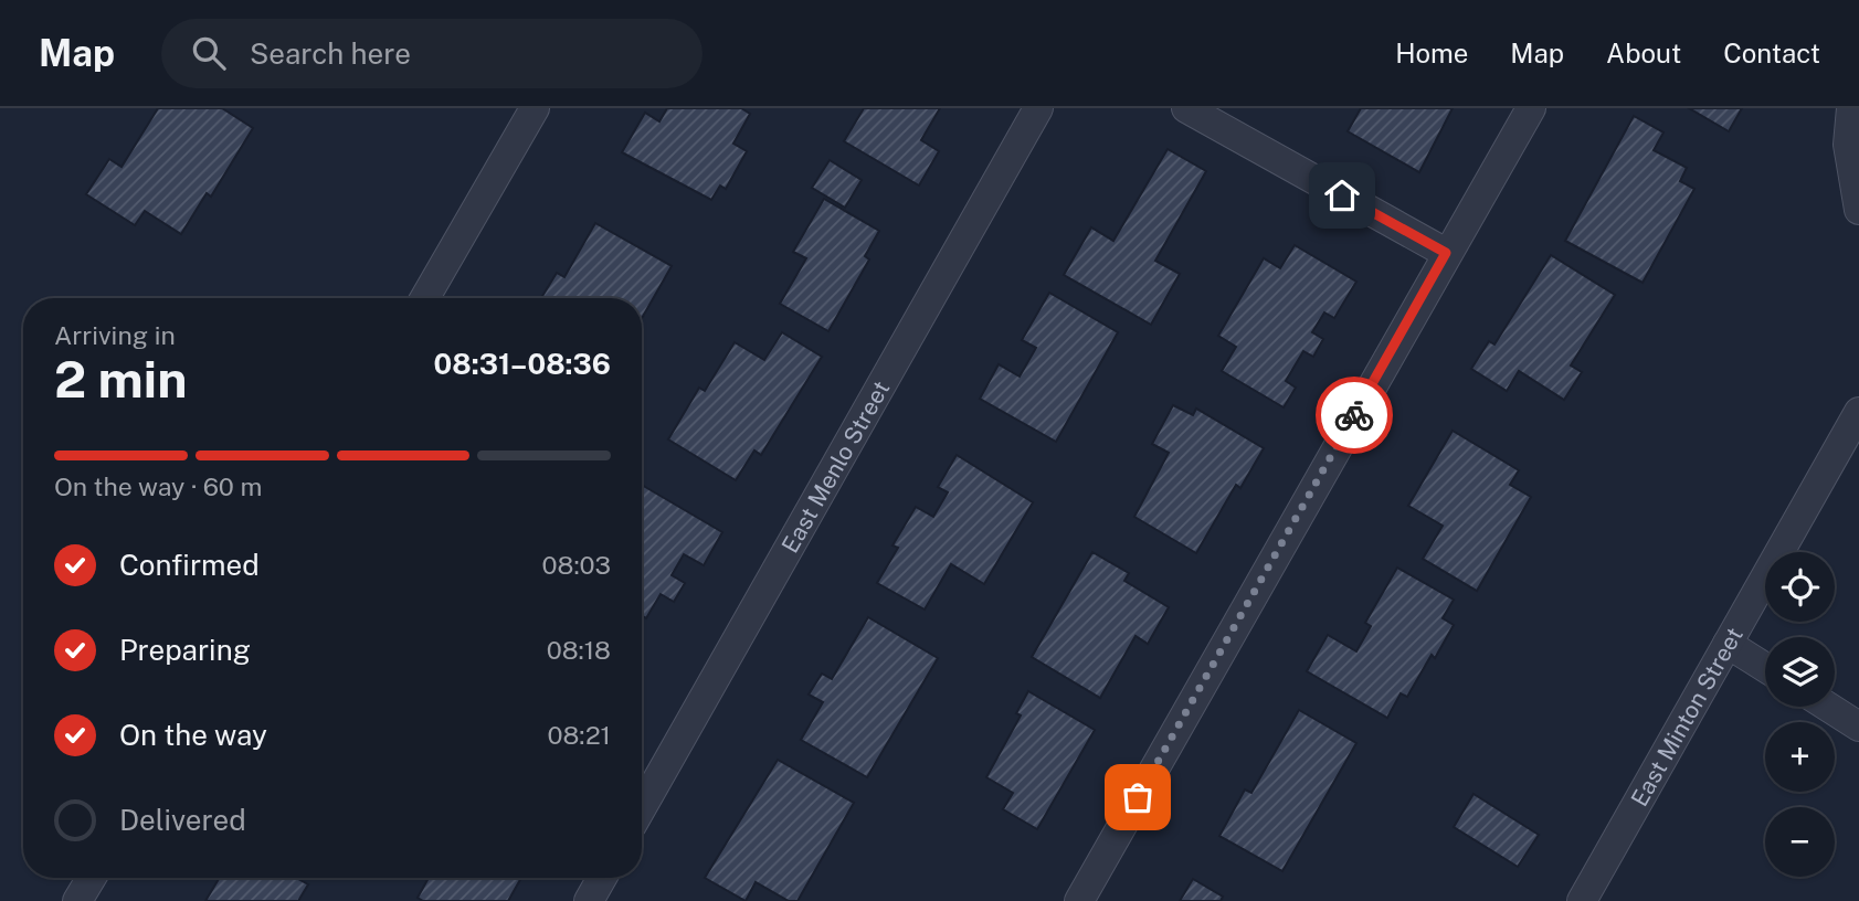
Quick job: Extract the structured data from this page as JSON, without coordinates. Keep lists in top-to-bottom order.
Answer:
{
  "streets": {
    "street": ["East Menlo Street", "East Minton Street"]
  },
  "page": {
    "header": "Map",
    "search": "Search here",
    "nav": [
      "Home",
      "Map",
      "About",
      "Contact"
    ],
    "heading": ["2 min", "Arriving in", "08:31–08:36"],
    "bar": "On the way · 60 m",
    "list": [
      ["Confirmed", "08:03"],
      ["Preparing", "08:18"],
      ["On the way", "08:21"],
      "Delivered"
    ],
    "map_buttons": ["+", "−"]
  }
}
